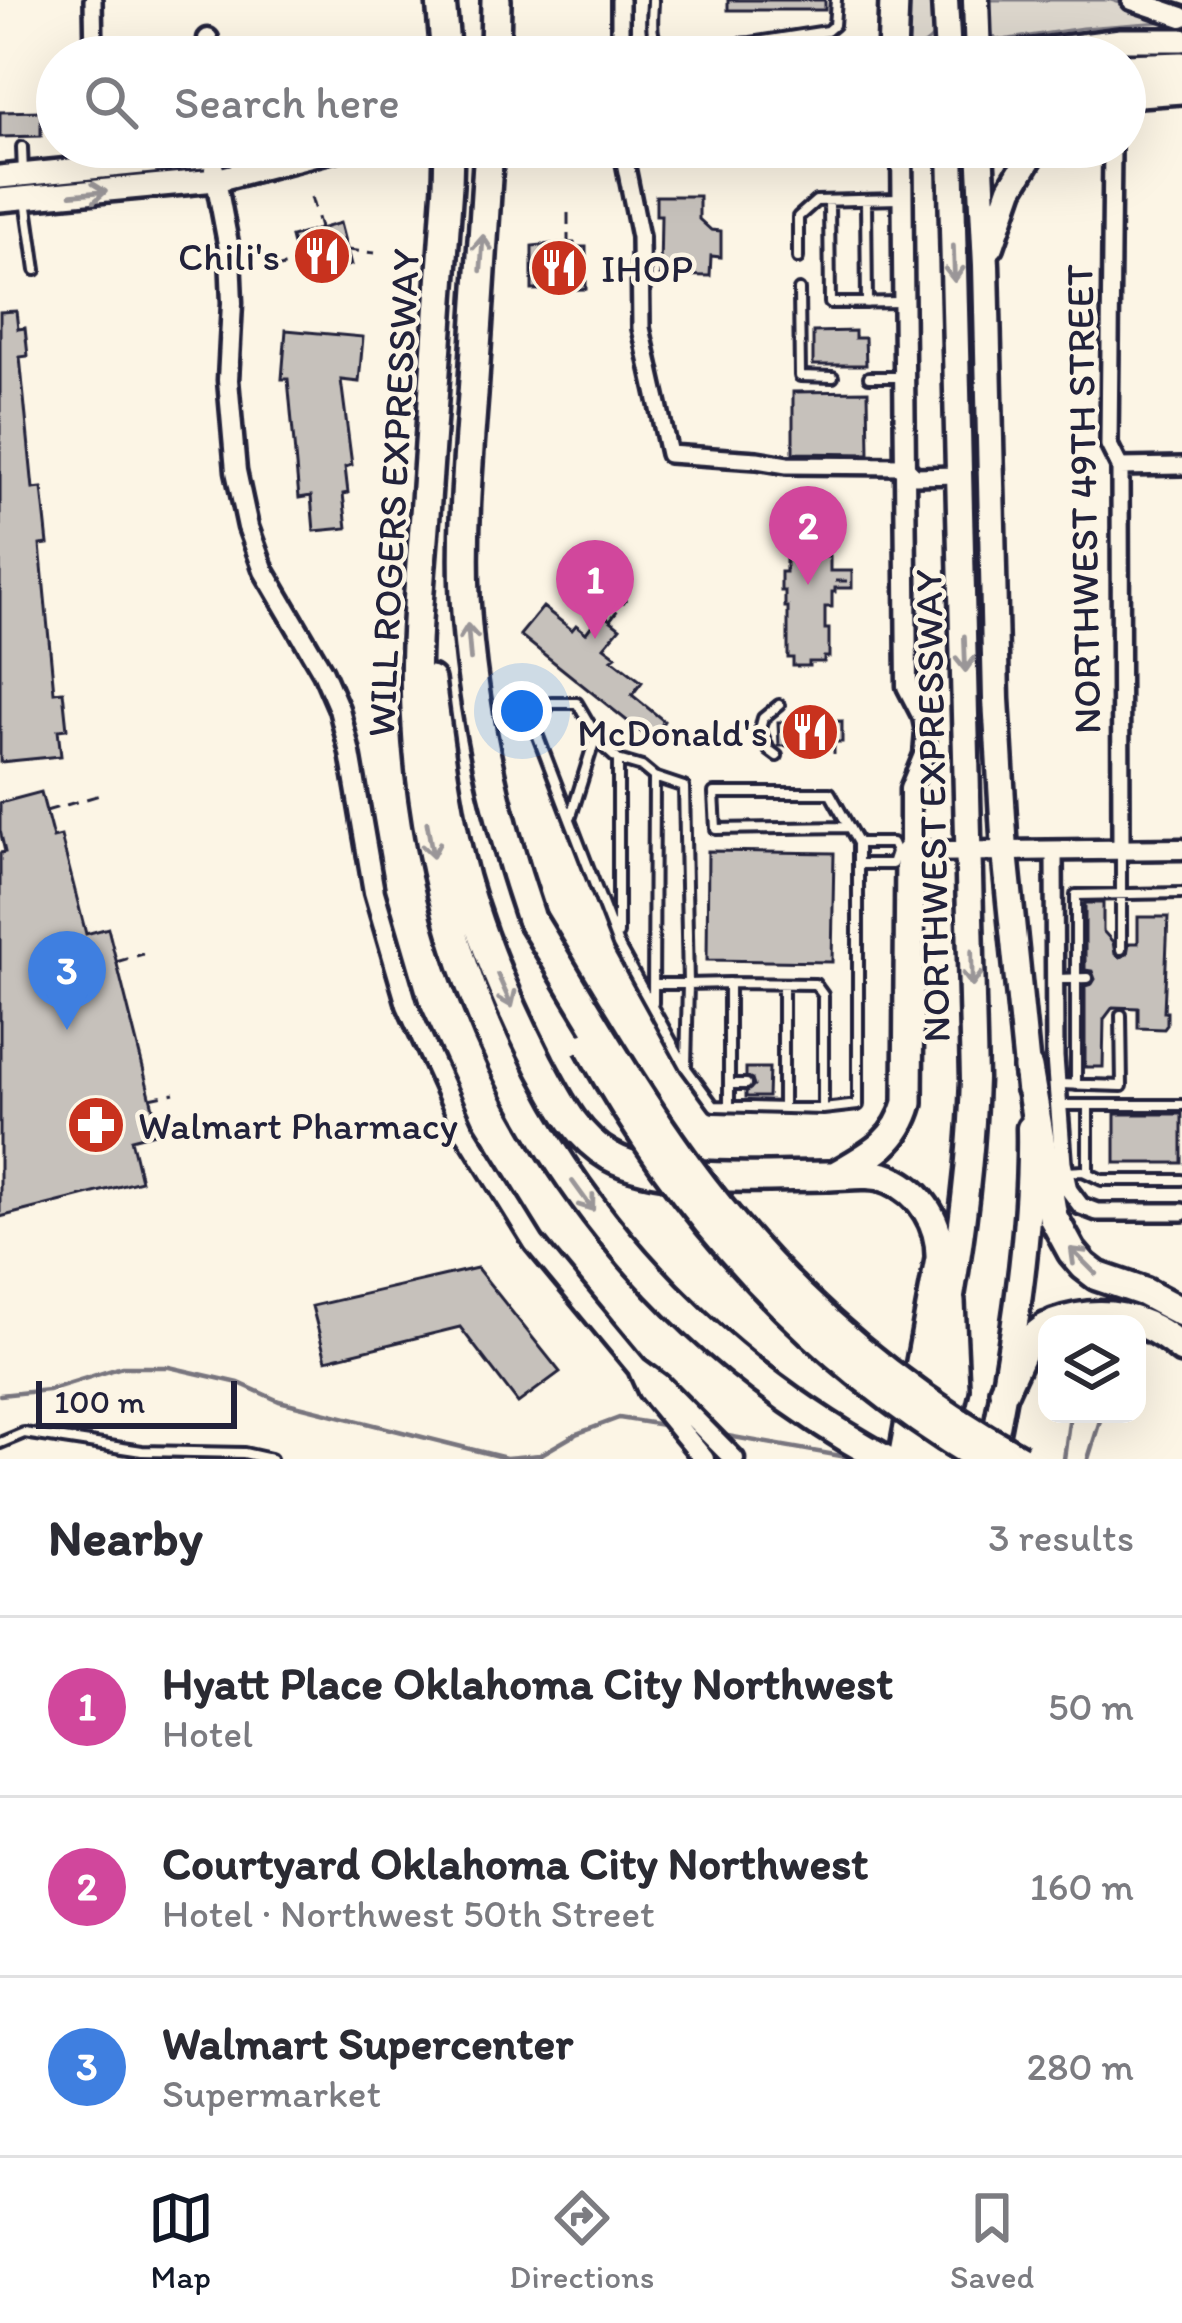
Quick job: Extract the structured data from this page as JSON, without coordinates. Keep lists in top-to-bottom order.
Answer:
{
  "streets": {
    "highway": ["WILL ROGERS EXPRESSWAY", "NORTHWEST EXPRESSWAY"],
    "street": ["NORTHWEST 49TH STREET"]
  },
  "crossings": [
    ["WILL ROGERS EXPRESSWAY", "NORTHWEST EXPRESSWAY"]
  ],
  "places": {
    "restaurant": ["Chili's", "IHOP", "McDonald's"],
    "pharmacy": ["Walmart Pharmacy"]
  },
  "scale_bar": "100 m",
  "page": {
    "search": "Search here",
    "pins": ["2", "1", "3"],
    "scale": "100 m",
    "heading": ["Nearby", "3 results"],
    "list": [
      {
        "mark": "1",
        "name": "Hyatt Place Oklahoma City Northwest",
        "note": "Hotel",
        "value": "50 m"
      },
      {
        "mark": "2",
        "name": "Courtyard Oklahoma City Northwest",
        "note": "Hotel · Northwest 50th Street",
        "value": "160 m"
      },
      {
        "mark": "3",
        "name": "Walmart Supercenter",
        "note": "Supermarket",
        "value": "280 m"
      }
    ],
    "nav": ["Map", "Directions", "Saved"]
  }
}
